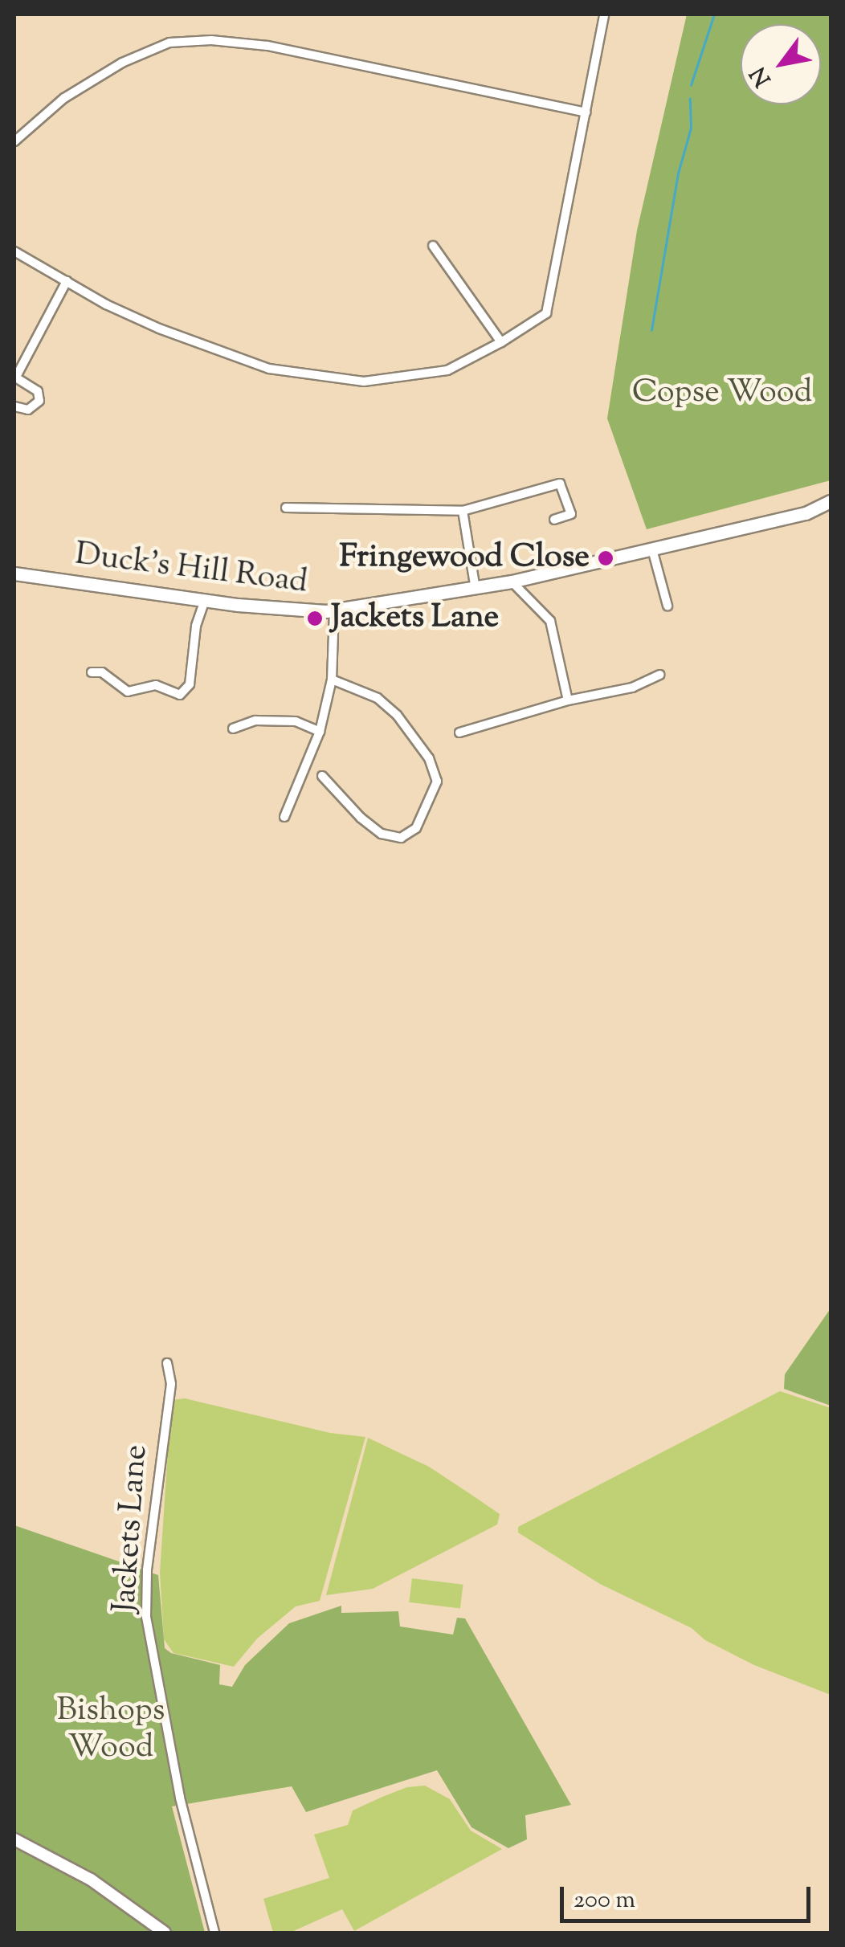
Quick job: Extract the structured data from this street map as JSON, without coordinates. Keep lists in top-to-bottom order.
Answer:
{
  "streets": {
    "main road": ["Duck's Hill Road"],
    "street": ["Jackets Lane"]
  },
  "parks": ["Copse Wood", "Bishops Wood"],
  "places": ["Fringewood Close", "Jackets Lane"],
  "scale_bar": "200 m",
  "north": "bottom left"
}
